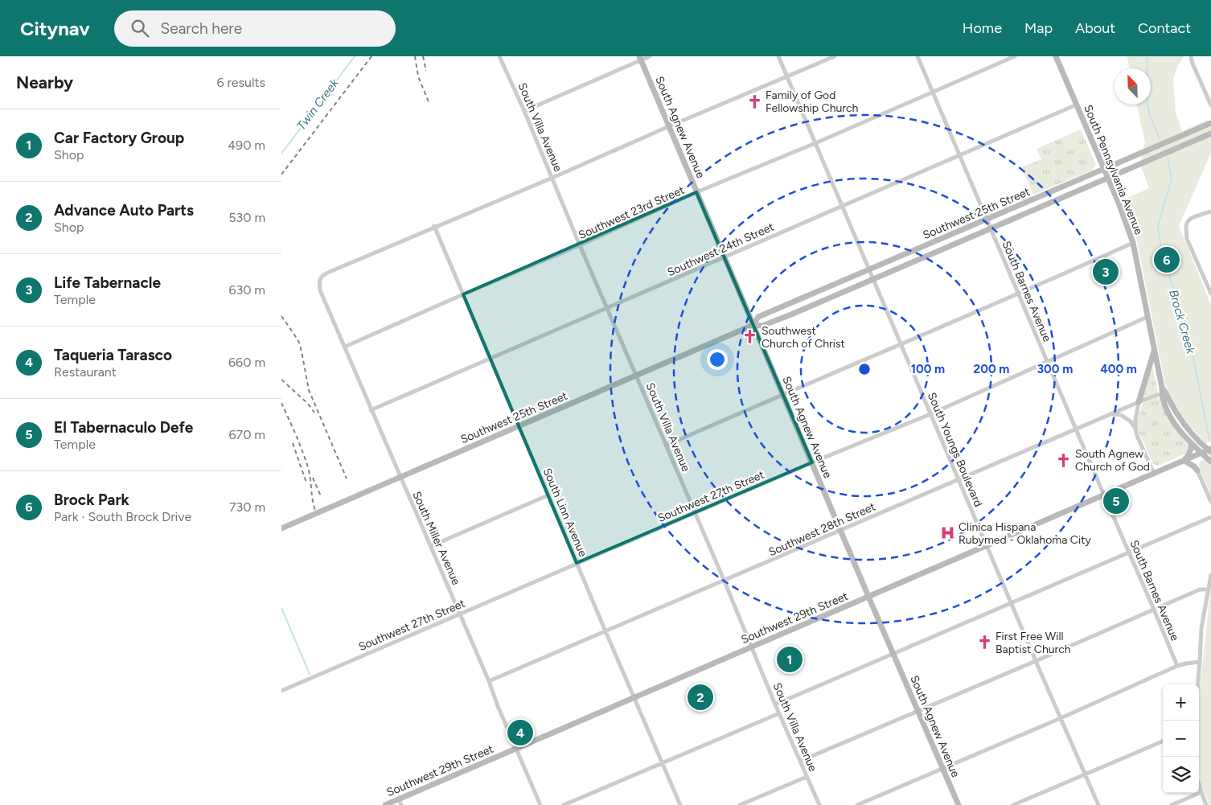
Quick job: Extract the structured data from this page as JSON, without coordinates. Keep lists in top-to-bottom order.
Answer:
{
  "streets": {
    "main road": [
      "South Agnew Avenue",
      "South Pennsylvania Avenue",
      "Southwest 25th Street",
      "Southwest 29th Street"
    ],
    "street": [
      "South Villa Avenue",
      "Southwest 23rd Street",
      "Southwest 24th Street",
      "South Barnes Avenue",
      "South Youngs Boulevard",
      "Southwest 27th Street",
      "South Linn Avenue",
      "Southwest 28th Street",
      "South Miller Avenue"
    ]
  },
  "crossings": [
    ["South Villa Avenue", "Southwest 23rd Street"],
    ["South Villa Avenue", "Southwest 25th Street"],
    ["South Villa Avenue", "Southwest 24th Street"],
    ["South Villa Avenue", "Southwest 27th Street"],
    ["South Villa Avenue", "Southwest 28th Street"],
    ["South Villa Avenue", "Southwest 29th Street"],
    ["South Agnew Avenue", "Southwest 23rd Street"],
    ["South Agnew Avenue", "Southwest 25th Street"],
    ["South Agnew Avenue", "Southwest 24th Street"],
    ["South Agnew Avenue", "Southwest 27th Street"],
    ["South Agnew Avenue", "Southwest 28th Street"],
    ["South Agnew Avenue", "Southwest 29th Street"],
    ["South Pennsylvania Avenue", "Southwest 25th Street"],
    ["South Pennsylvania Avenue", "Southwest 24th Street"],
    ["South Pennsylvania Avenue", "Southwest 27th Street"],
    ["South Pennsylvania Avenue", "Southwest 28th Street"],
    ["South Pennsylvania Avenue", "Southwest 29th Street"],
    ["Southwest 23rd Street", "South Barnes Avenue"],
    ["Southwest 23rd Street", "South Youngs Boulevard"],
    ["Southwest 23rd Street", "South Linn Avenue"],
    ["Southwest 23rd Street", "South Miller Avenue"],
    ["Southwest 25th Street", "South Barnes Avenue"],
    ["Southwest 25th Street", "South Youngs Boulevard"],
    ["Southwest 25th Street", "South Linn Avenue"],
    ["Southwest 25th Street", "South Miller Avenue"],
    ["Southwest 24th Street", "South Barnes Avenue"],
    ["Southwest 24th Street", "South Youngs Boulevard"],
    ["Southwest 24th Street", "South Linn Avenue"],
    ["Southwest 24th Street", "South Miller Avenue"],
    ["South Barnes Avenue", "Southwest 27th Street"],
    ["South Barnes Avenue", "Southwest 28th Street"],
    ["South Barnes Avenue", "Southwest 29th Street"],
    ["South Youngs Boulevard", "Southwest 27th Street"],
    ["South Youngs Boulevard", "Southwest 28th Street"],
    ["South Youngs Boulevard", "Southwest 29th Street"],
    ["Southwest 27th Street", "South Linn Avenue"],
    ["Southwest 27th Street", "South Miller Avenue"],
    ["South Linn Avenue", "Southwest 28th Street"],
    ["South Linn Avenue", "South Miller Avenue"],
    ["South Linn Avenue", "Southwest 29th Street"],
    ["Southwest 28th Street", "South Miller Avenue"],
    ["South Miller Avenue", "Southwest 29th Street"]
  ],
  "water": ["Twin Creek", "Brock Creek"],
  "places": {
    "church": [
      "Family of God Fellowship Church",
      "Southwest Church of Christ",
      "South Agnew Church of God",
      "First Free Will Baptist Church"
    ],
    "hospital": ["Clinica Hispana Rubymed - Oklahoma City"]
  },
  "north": "top left",
  "page": {
    "header": "Citynav",
    "search": "Search here",
    "nav": [
      "Home",
      "Map",
      "About",
      "Contact"
    ],
    "heading": ["Nearby", "6 results"],
    "list": [
      {
        "mark": "1",
        "name": "Car Factory Group",
        "note": "Shop",
        "value": "490 m"
      },
      {
        "mark": "2",
        "name": "Advance Auto Parts",
        "note": "Shop",
        "value": "530 m"
      },
      {
        "mark": "3",
        "name": "Life Tabernacle",
        "note": "Temple",
        "value": "630 m"
      },
      {
        "mark": "4",
        "name": "Taqueria Tarasco",
        "note": "Restaurant",
        "value": "660 m"
      },
      {
        "mark": "5",
        "name": "El Tabernaculo Defe",
        "note": "Temple",
        "value": "670 m"
      },
      {
        "mark": "6",
        "name": "Brock Park",
        "note": "Park · South Brock Drive",
        "value": "730 m"
      }
    ],
    "pins": [
      "6",
      "3",
      "5",
      "1",
      "2",
      "4"
    ],
    "map_buttons": ["+", "−"]
  },
  "rings": [
    "100 m",
    "200 m",
    "300 m",
    "400 m"
  ]
}
